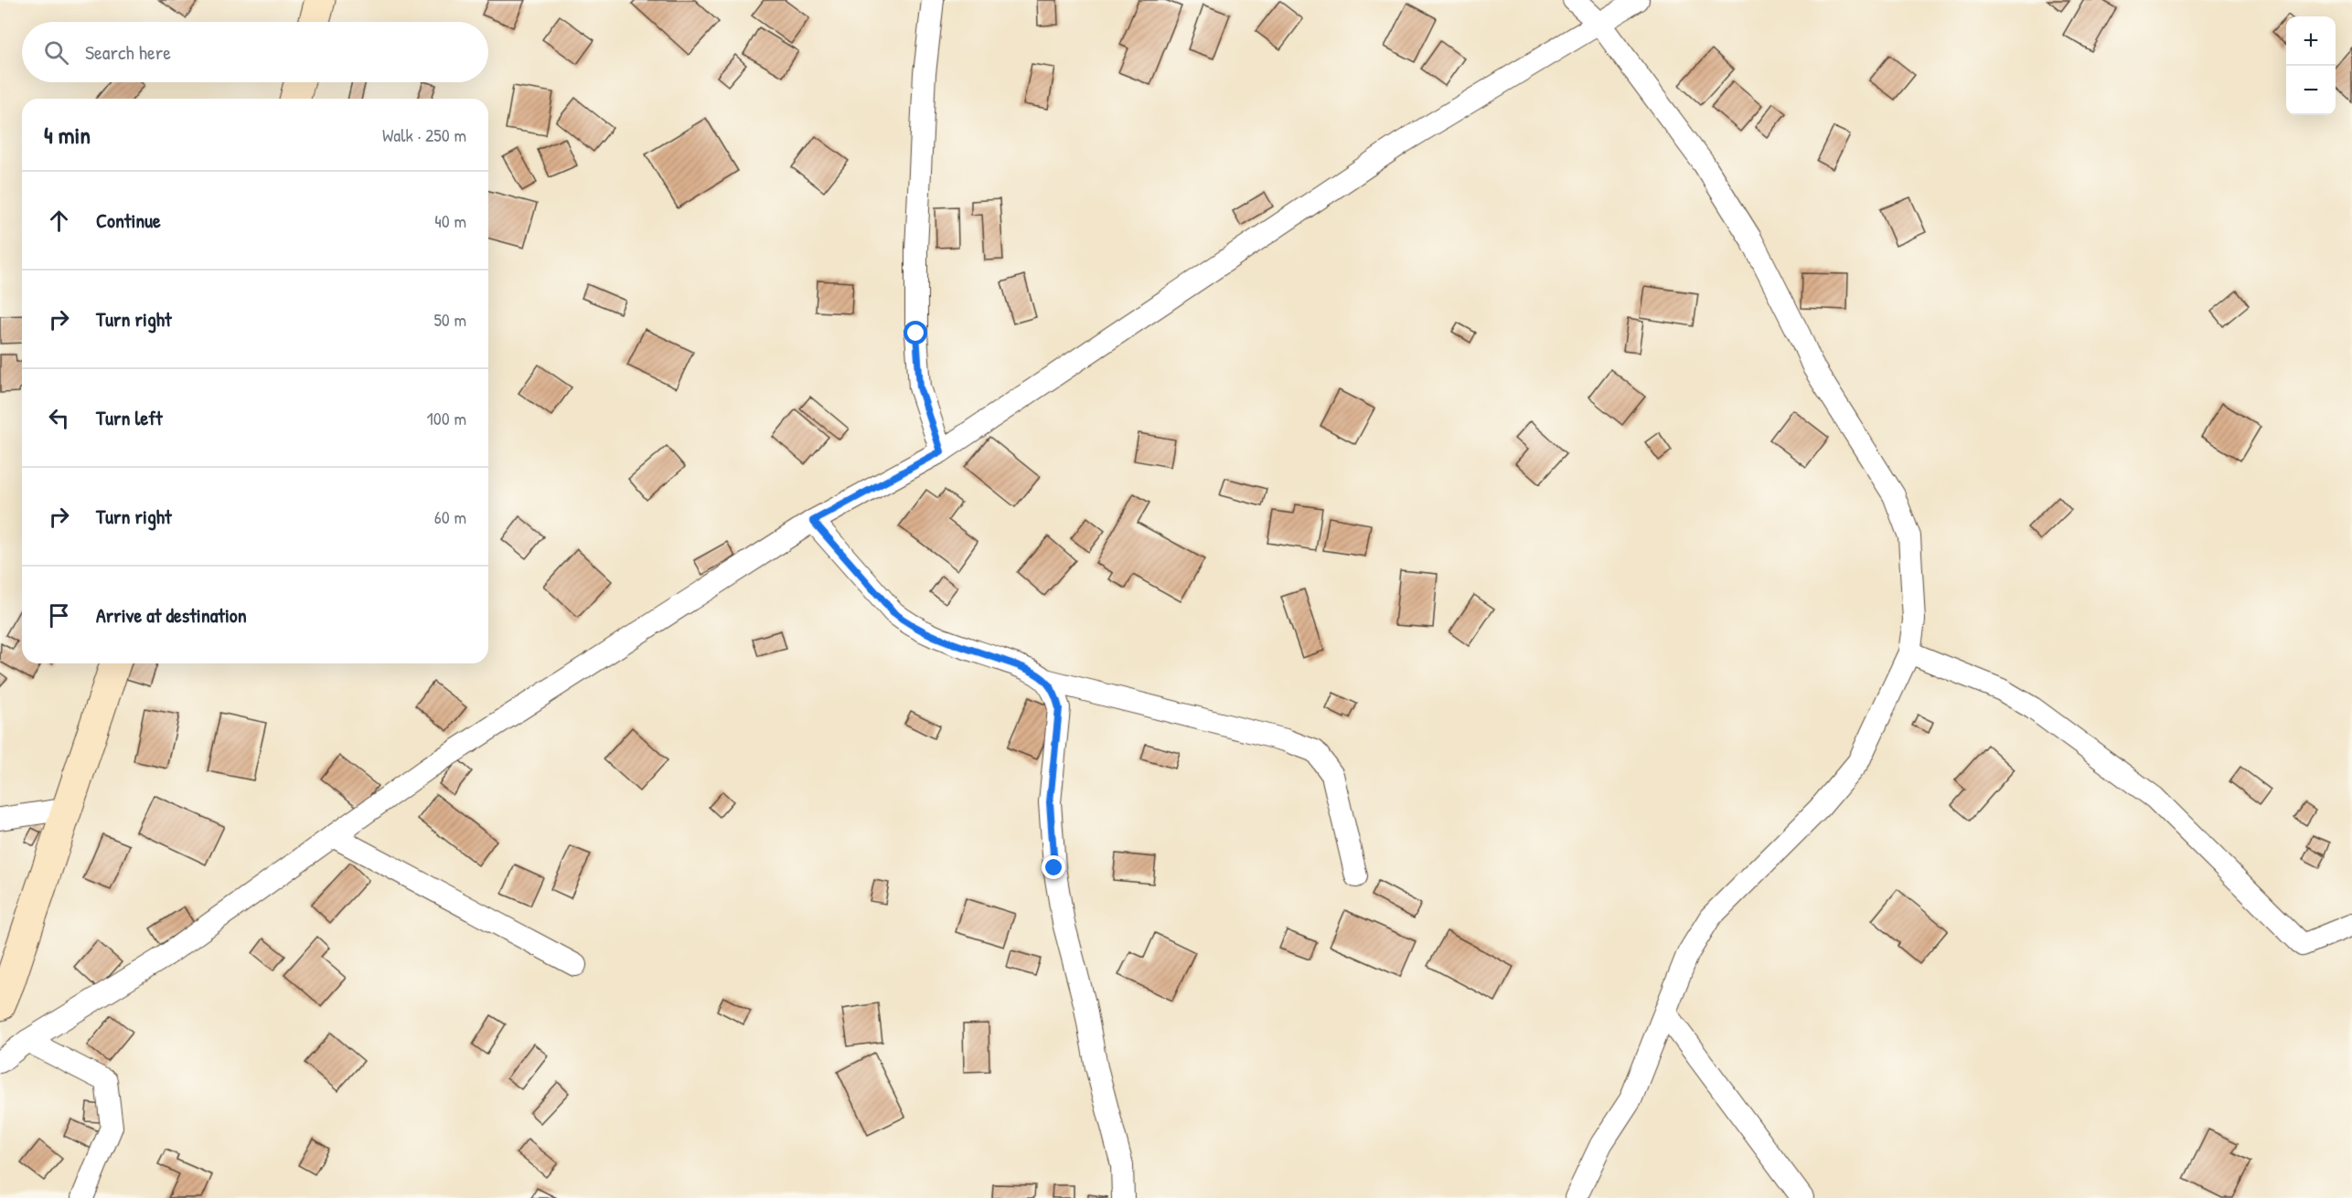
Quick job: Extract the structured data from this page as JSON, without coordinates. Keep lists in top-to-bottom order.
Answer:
{
  "page": {
    "map_buttons": ["+", "−"],
    "search": "Search here",
    "heading": ["4 min", "Walk · 250 m"],
    "list": [
      ["Continue", "40 m"],
      ["Turn right", "50 m"],
      ["Turn left", "100 m"],
      ["Turn right", "60 m"],
      "Arrive at destination"
    ]
  }
}
